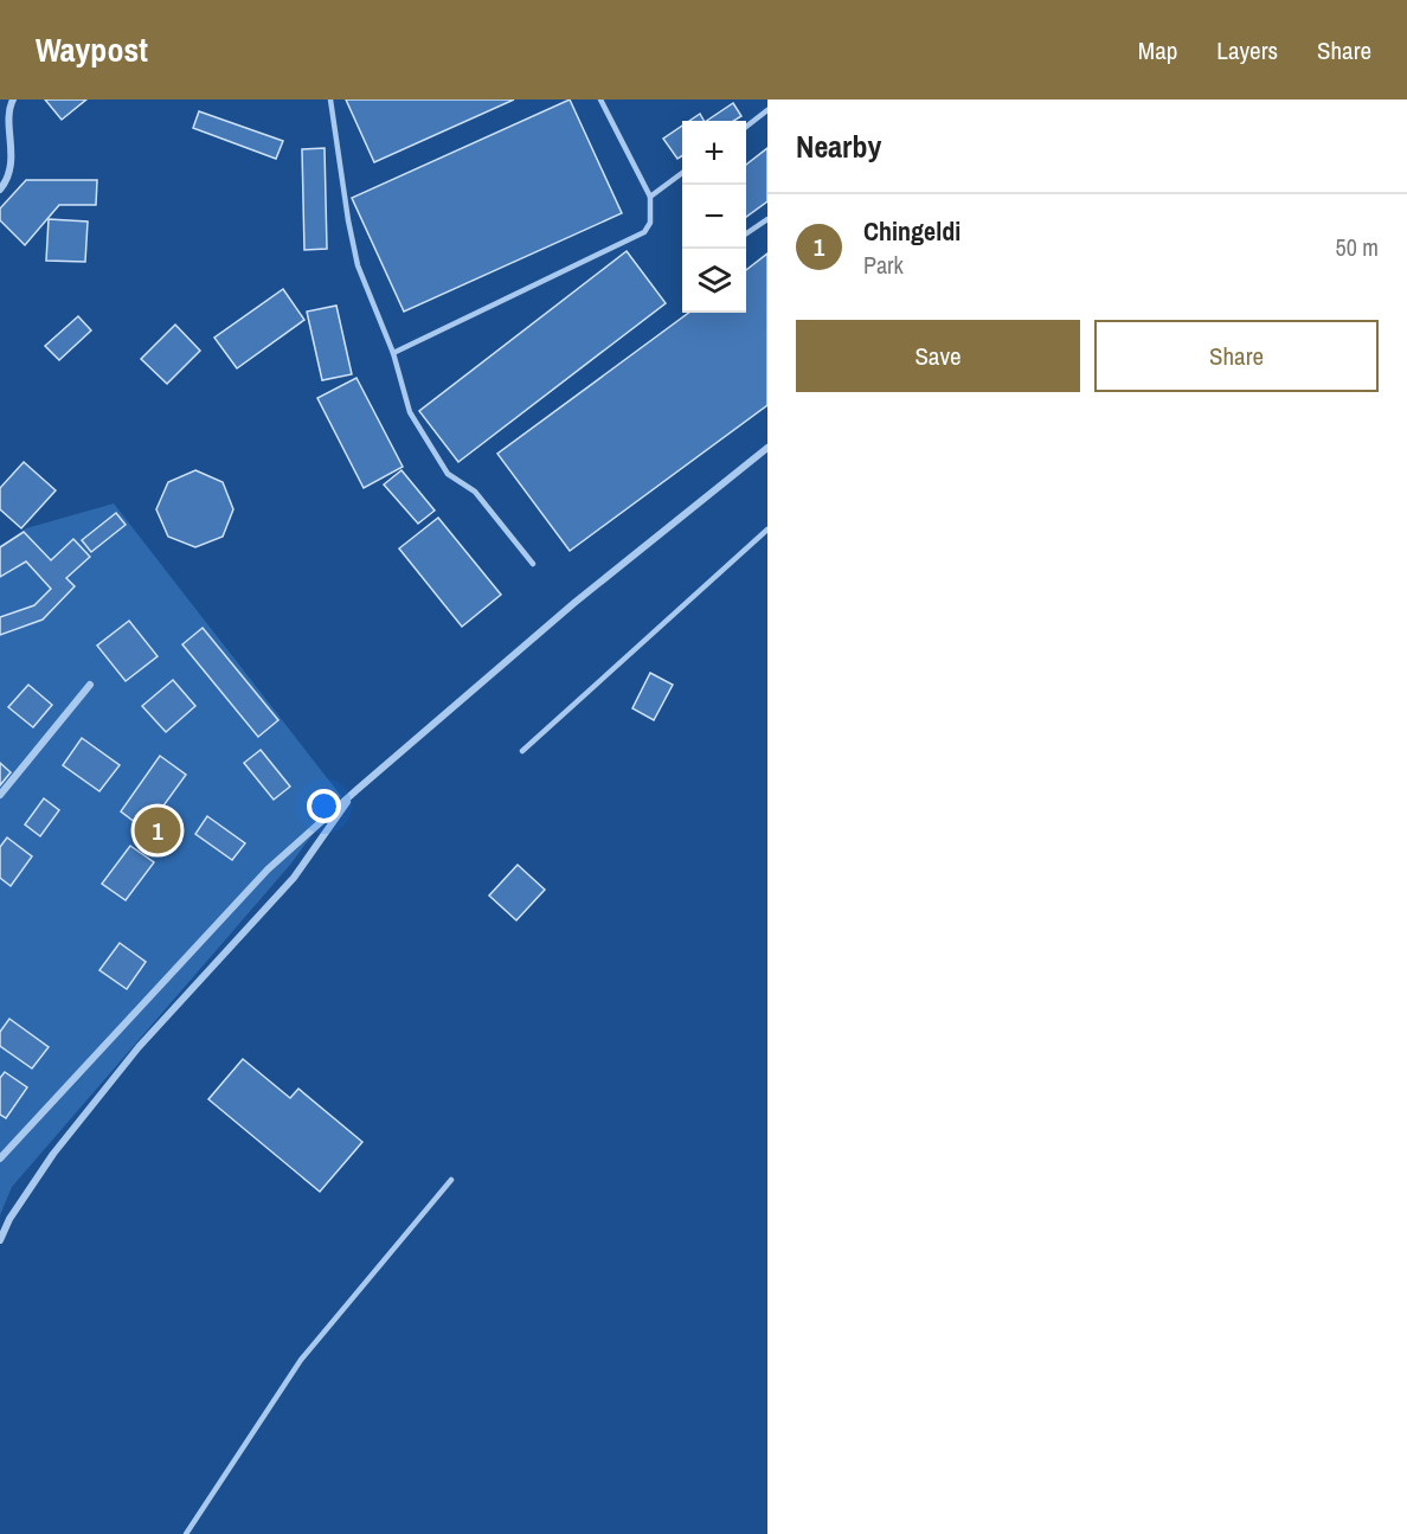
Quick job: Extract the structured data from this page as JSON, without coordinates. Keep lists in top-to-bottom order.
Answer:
{
  "page": {
    "header": "Waypost",
    "nav": ["Map", "Layers", "Share"],
    "heading": "Nearby",
    "map_buttons": ["+", "−"],
    "list": [
      {
        "mark": "1",
        "name": "Chingeldi",
        "note": "Park",
        "value": "50 m"
      }
    ],
    "buttons": ["Save", "Share"],
    "pins": "1"
  }
}
